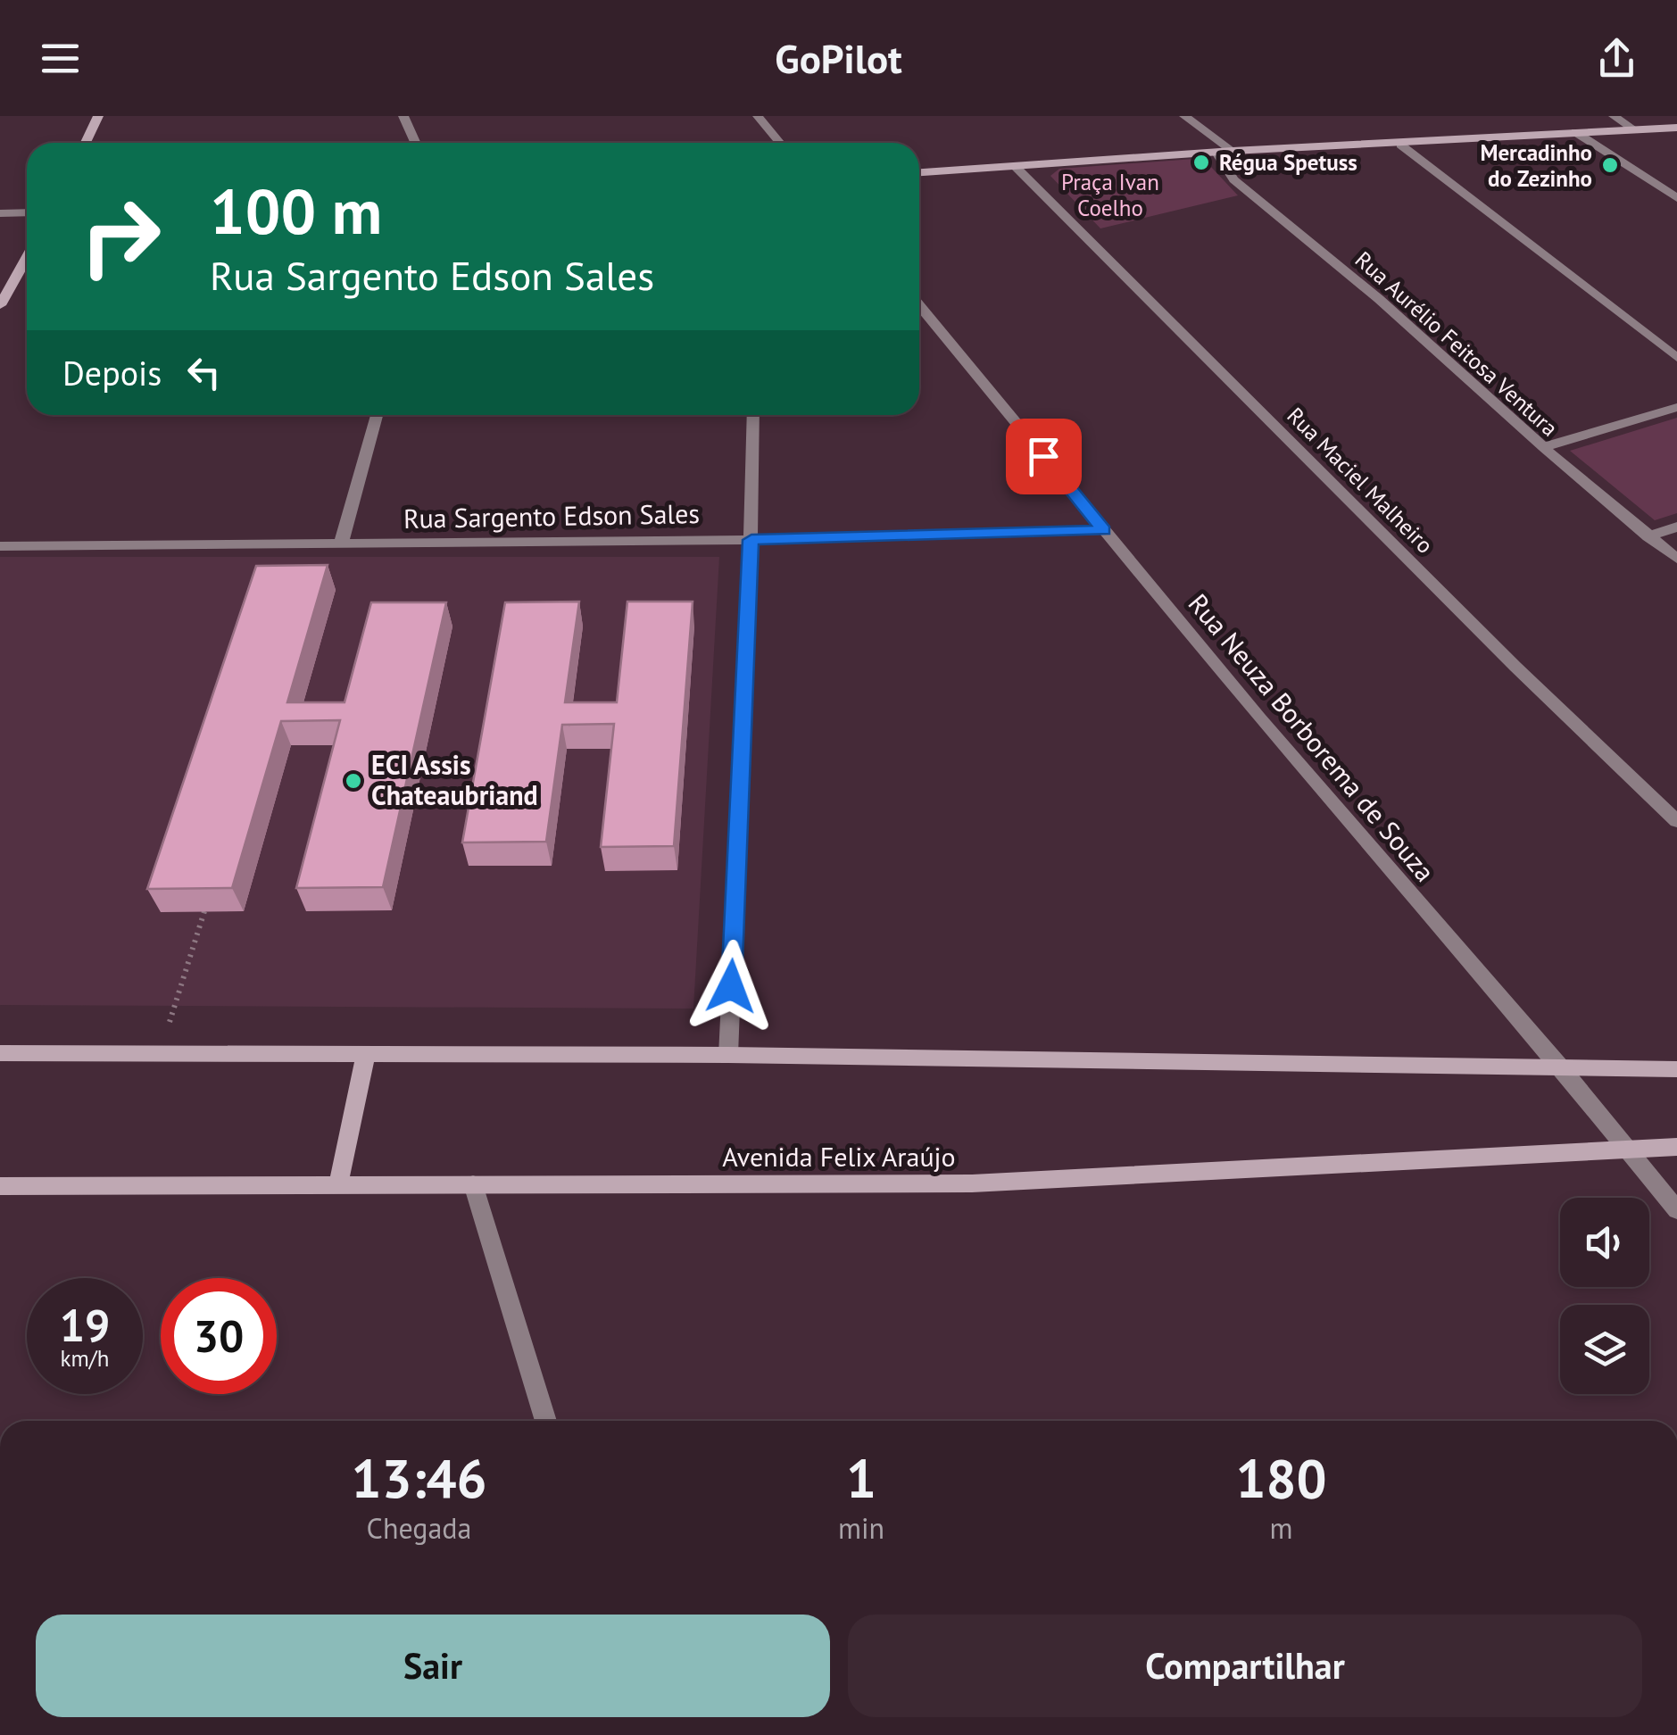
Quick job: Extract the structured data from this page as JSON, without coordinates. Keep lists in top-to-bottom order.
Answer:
{
  "streets": {
    "main road": ["Avenida Felix Araújo"],
    "street": [
      "Rua Aurélio Feitosa Ventura",
      "Rua Maciel Malheiro",
      "Rua Sargento Edson Sales",
      "Rua Neuza Borborema de Souza"
    ]
  },
  "crossings": [
    ["Rua Sargento Edson Sales", "Rua Neuza Borborema de Souza"],
    ["Rua Neuza Borborema de Souza", "Avenida Felix Araújo"]
  ],
  "parks": ["Praça Ivan Coelho"],
  "places": ["Régua Spetuss", "Mercadinho do Zezinho", "ECI Assis Chateaubriand"],
  "page": {
    "header": "GoPilot",
    "turn": ["100 m", "Rua Sargento Edson Sales"],
    "then": "Depois",
    "speed": "19 km/h",
    "limit": "30",
    "eta": [
      "13:46",
      "Chegada",
      "1",
      "min",
      "180",
      "m"
    ],
    "buttons": ["Sair", "Compartilhar"]
  }
}
